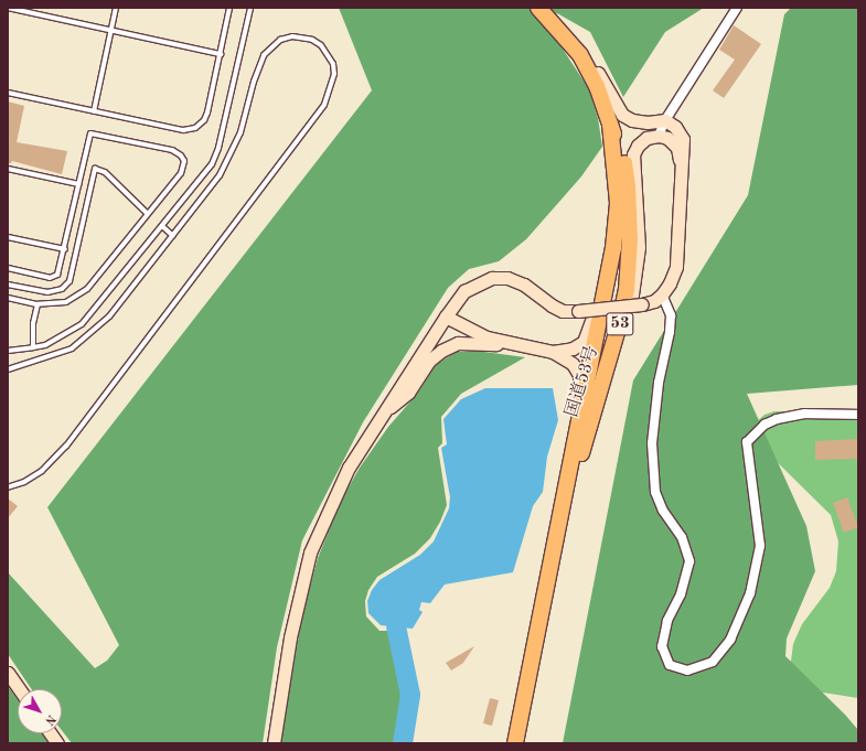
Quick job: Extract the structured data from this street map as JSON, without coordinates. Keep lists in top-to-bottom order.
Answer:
{
  "streets": {
    "highway": ["53", "国道53号"]
  },
  "north": "bottom right"
}
